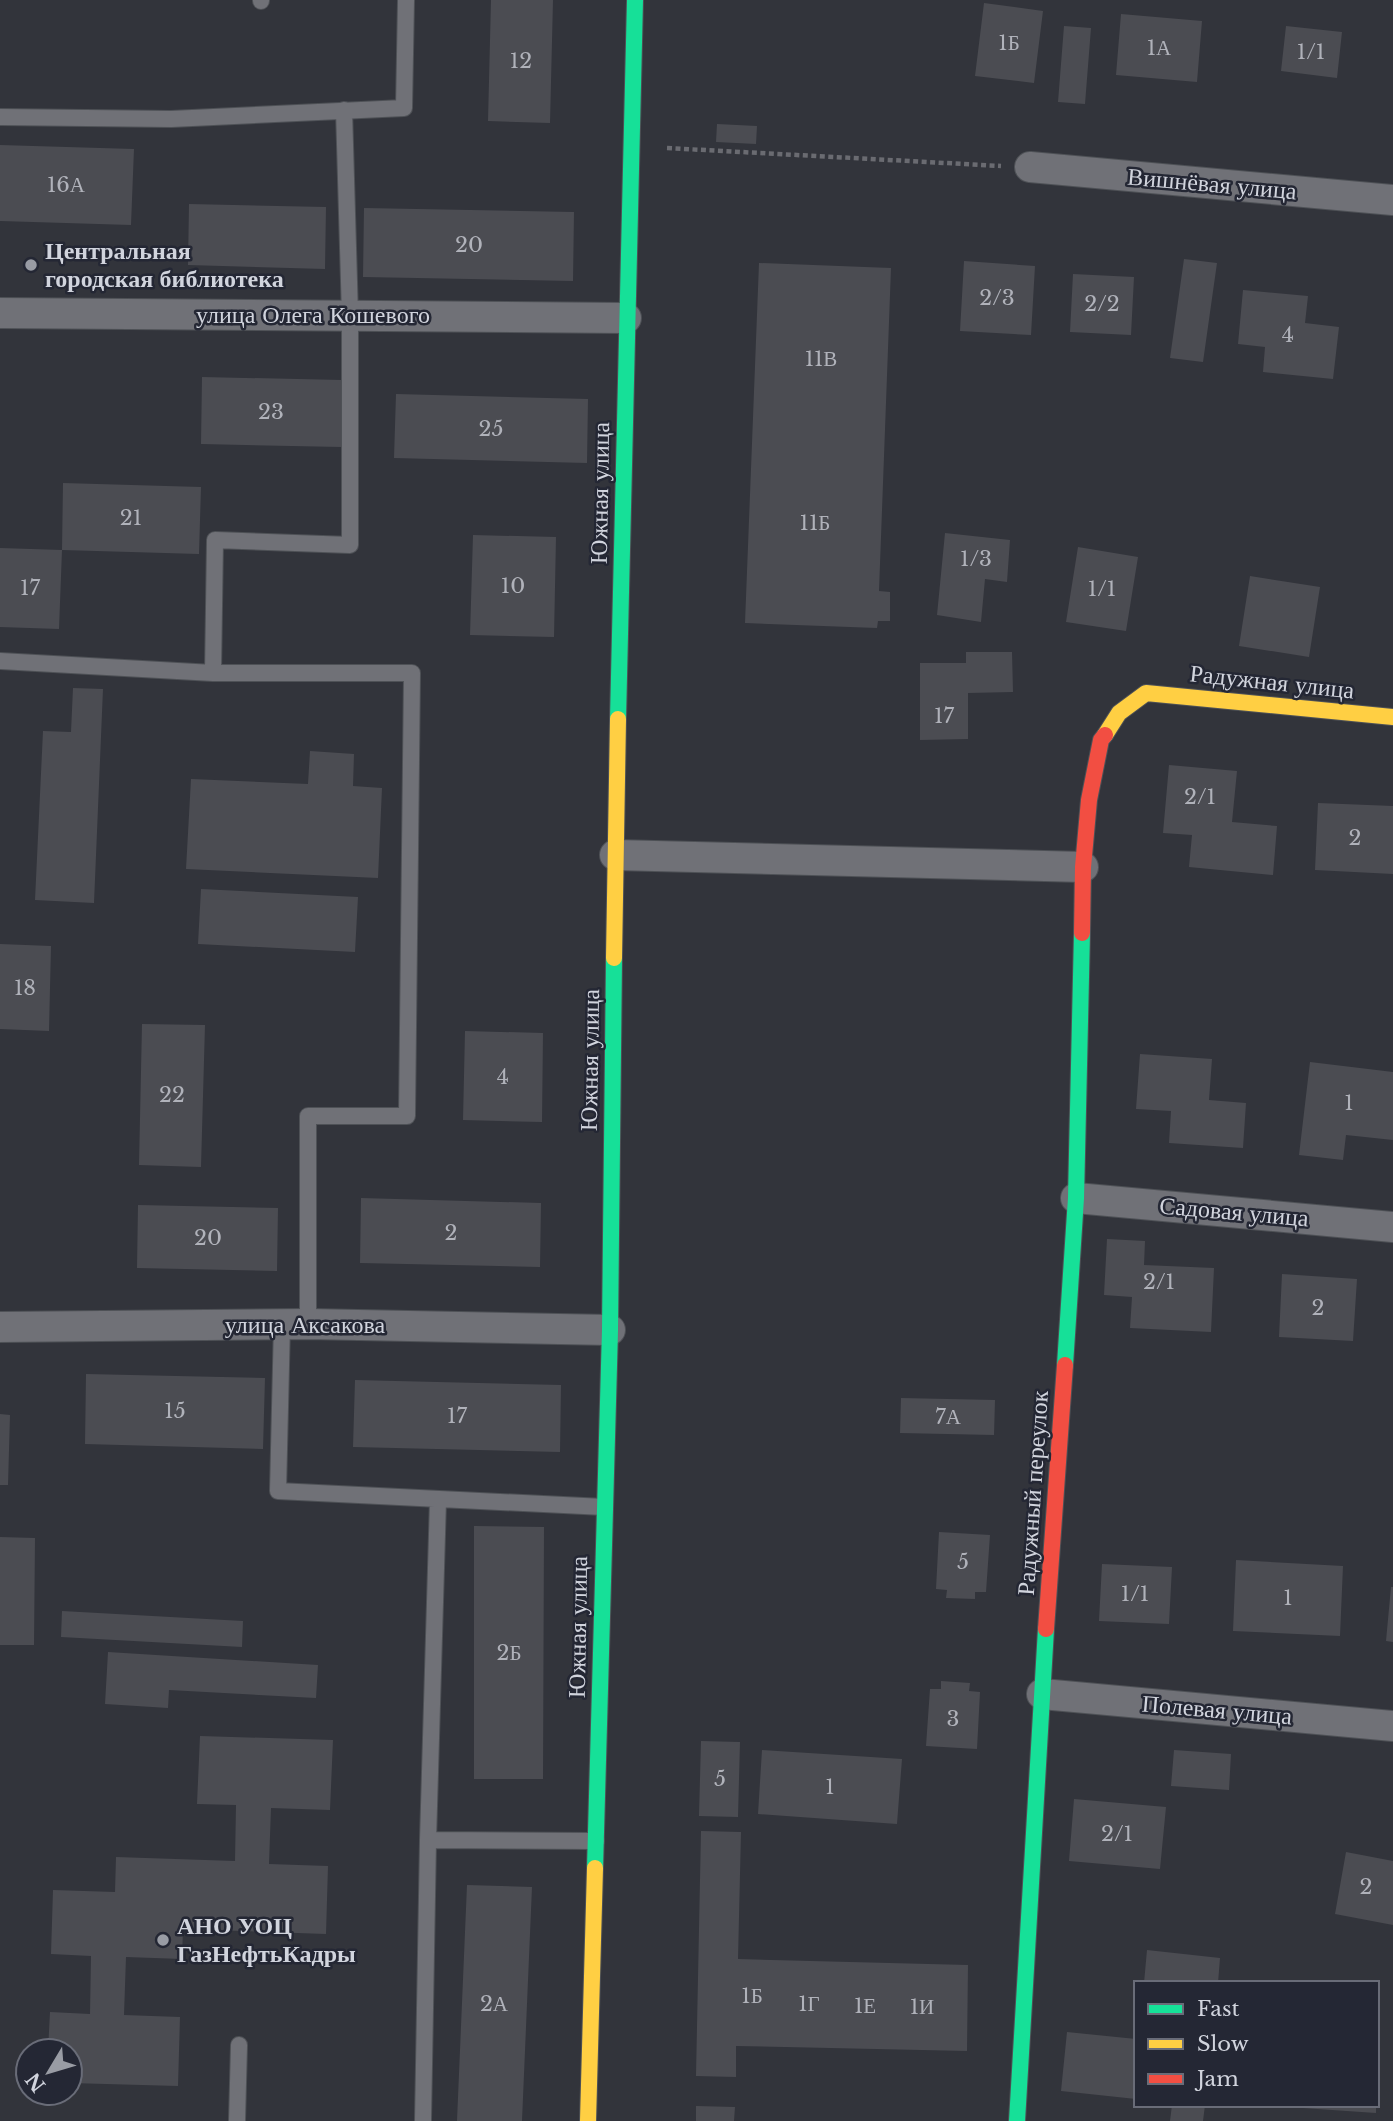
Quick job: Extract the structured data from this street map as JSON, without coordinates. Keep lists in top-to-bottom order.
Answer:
{
  "streets": {
    "street": [
      "Вишнёвая улица",
      "улица Олега Кошевого",
      "Южная улица",
      "Радужная улица",
      "Садовая улица",
      "улица Аксакова",
      "Радужный переулок",
      "Полевая улица"
    ]
  },
  "crossings": [
    ["улица Олега Кошевого", "Южная улица"],
    ["Южная улица", "улица Аксакова"],
    ["Радужная улица", "Радужный переулок"],
    ["Садовая улица", "Радужный переулок"],
    ["Радужный переулок", "Полевая улица"]
  ],
  "places": ["Центральная городская библиотека", "АНО УОЦ ГазНефтьКадры"],
  "house_numbers": [
    "1Б",
    "1А",
    "1/1",
    "12",
    "16А",
    "20",
    "2/3",
    "2/2",
    "4",
    "11В",
    "23",
    "25",
    "21",
    "11Б",
    "1/3",
    "10",
    "17",
    "1/1",
    "17",
    "2/1",
    "2",
    "18",
    "4",
    "22",
    "1",
    "2",
    "20",
    "2/1",
    "2",
    "15",
    "17",
    "7А",
    "5",
    "1/1",
    "1",
    "2Б",
    "3",
    "5",
    "1",
    "2/1",
    "2",
    "1Б",
    "2А",
    "1Г",
    "1Е",
    "1И"
  ],
  "legend": ["Fast", "Slow", "Jam"],
  "north": "bottom left"
}
